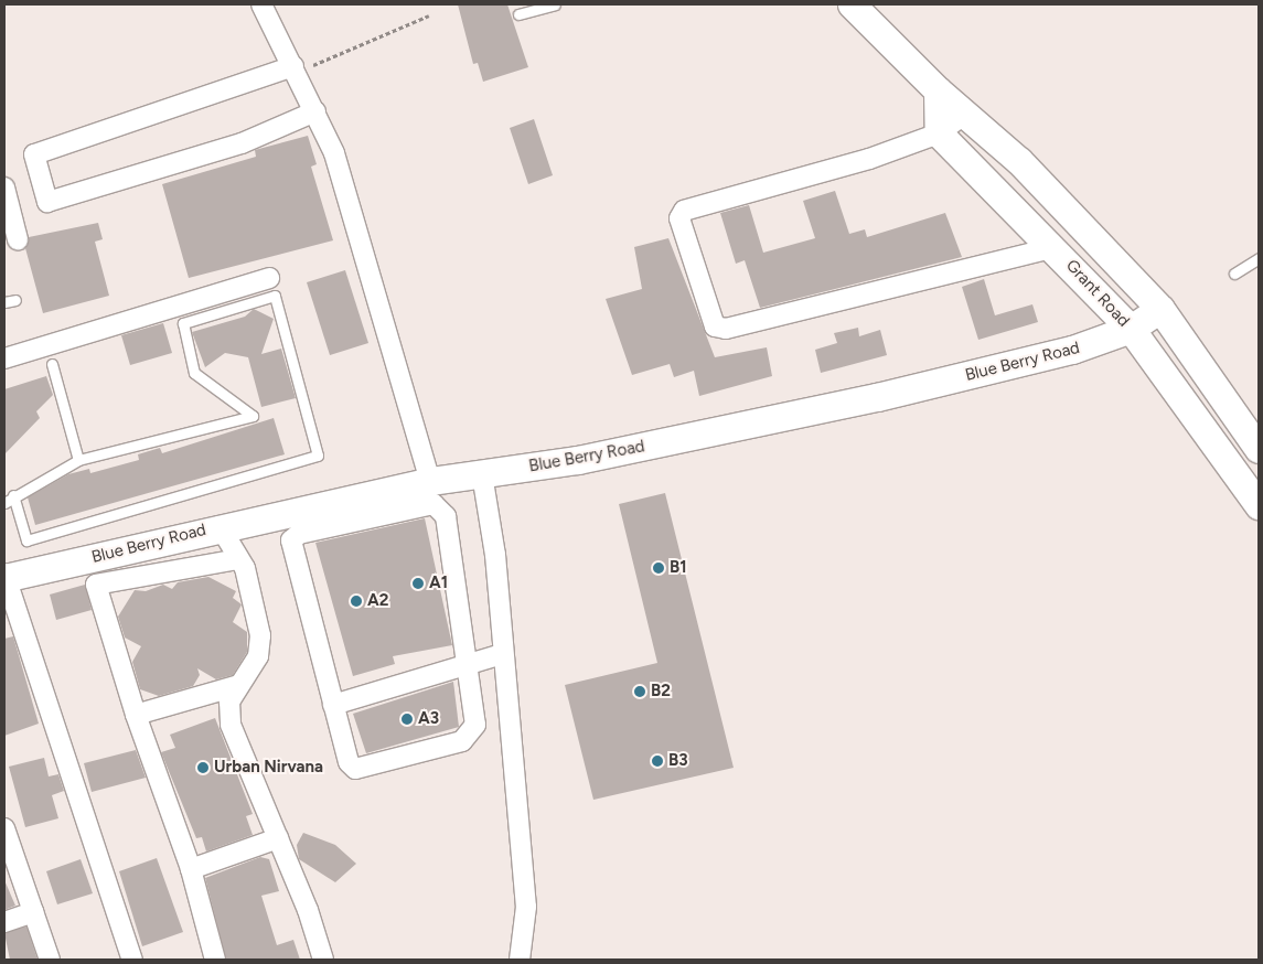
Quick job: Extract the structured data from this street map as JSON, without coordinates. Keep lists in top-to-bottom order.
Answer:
{
  "streets": {
    "street": ["Grant Road", "Blue Berry Road"]
  },
  "crossings": [
    ["Grant Road", "Blue Berry Road"]
  ],
  "places": [
    "B1",
    "A1",
    "A2",
    "B2",
    "A3",
    "B3",
    "Urban Nirvana"
  ]
}
